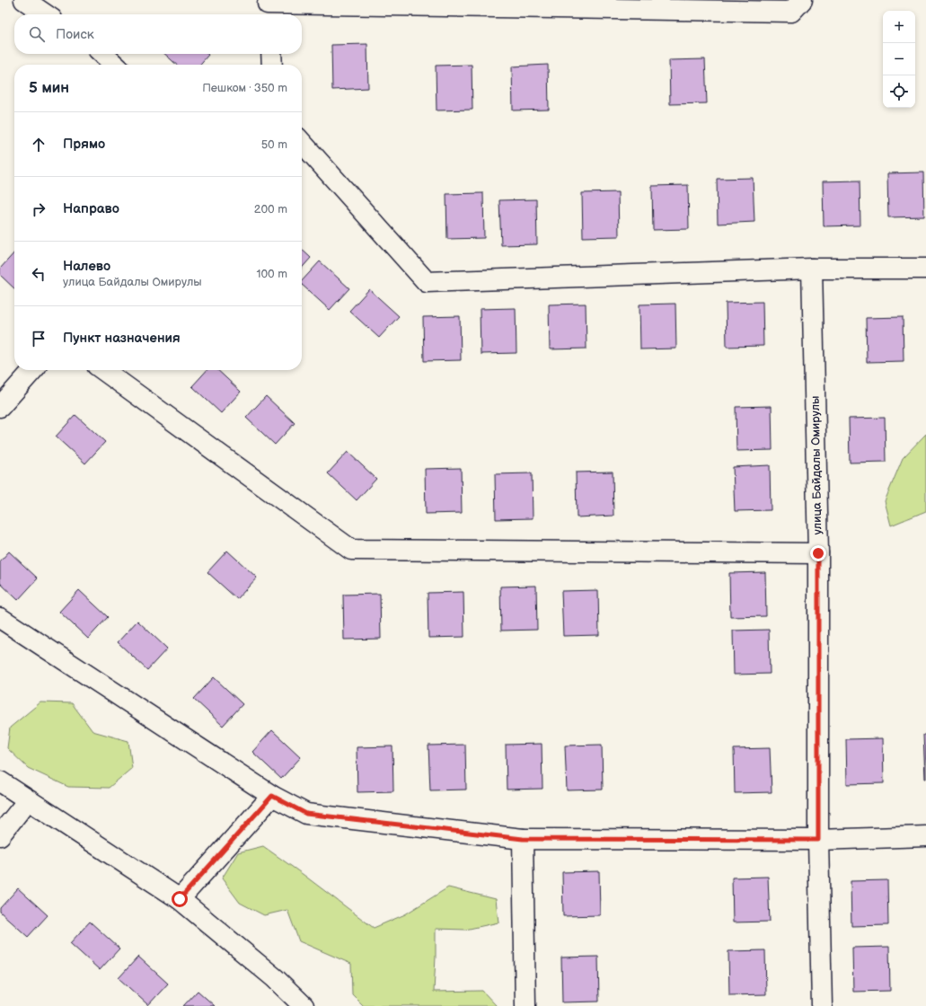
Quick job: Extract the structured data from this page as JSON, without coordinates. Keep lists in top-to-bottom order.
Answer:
{
  "streets": {
    "street": ["улица Байдалы Омирулы"]
  },
  "page": {
    "map_buttons": ["+", "−"],
    "search": "Поиск",
    "heading": ["5 мин", "Пешком · 350 m"],
    "list": [
      ["Прямо", "50 m"],
      ["Направо", "200 m"],
      ["Налево", "улица Байдалы Омирулы", "100 m"],
      "Пункт назначения"
    ]
  }
}
